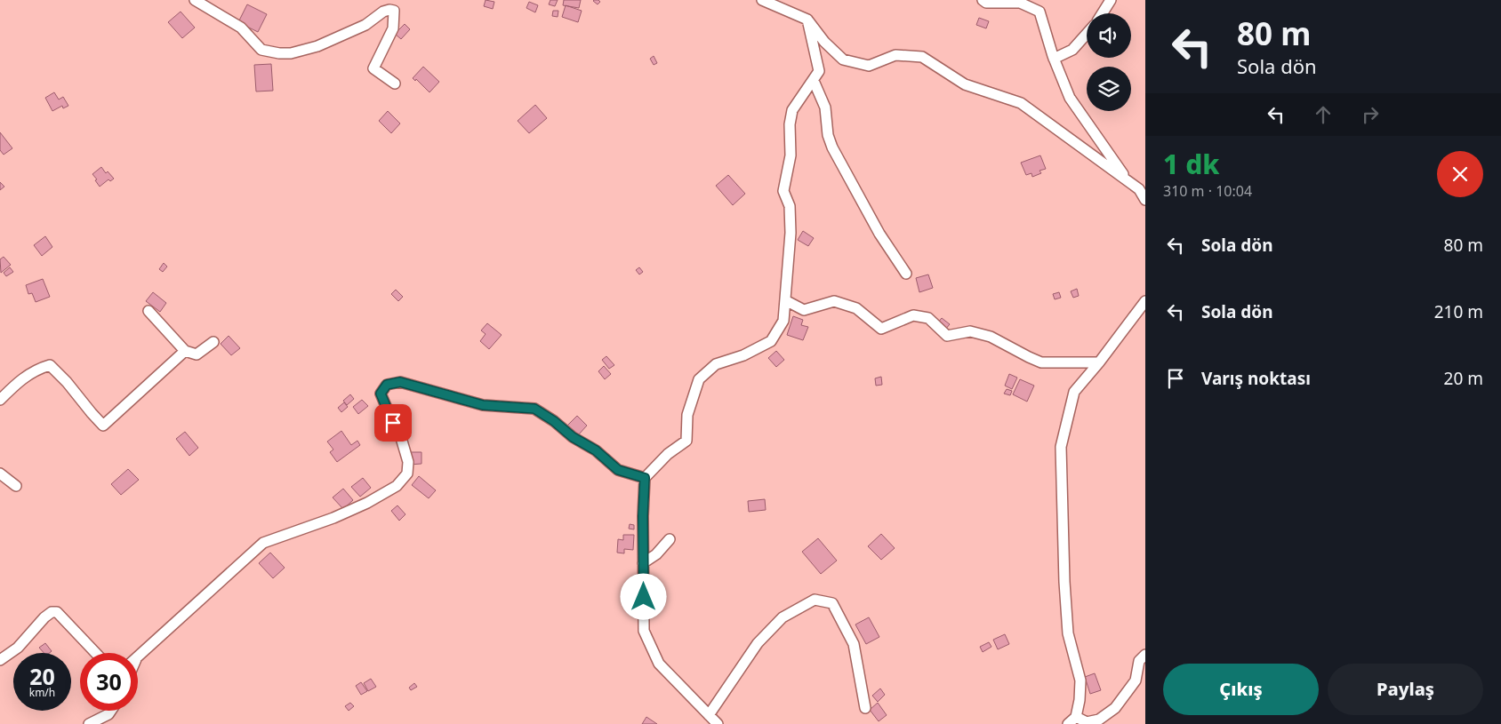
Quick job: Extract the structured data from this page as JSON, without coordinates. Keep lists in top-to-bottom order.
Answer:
{
  "page": {
    "turn": ["80 m", "Sola dön"],
    "heading": ["1 dk", "310 m · 10:04"],
    "list": [
      {
        "name": "Sola dön",
        "value": "80 m"
      },
      {
        "name": "Sola dön",
        "value": "210 m"
      },
      {
        "name": "Varış noktası",
        "value": "20 m"
      }
    ],
    "speed": "20 km/h",
    "limit": "30",
    "buttons": ["Çıkış", "Paylaş"]
  }
}
